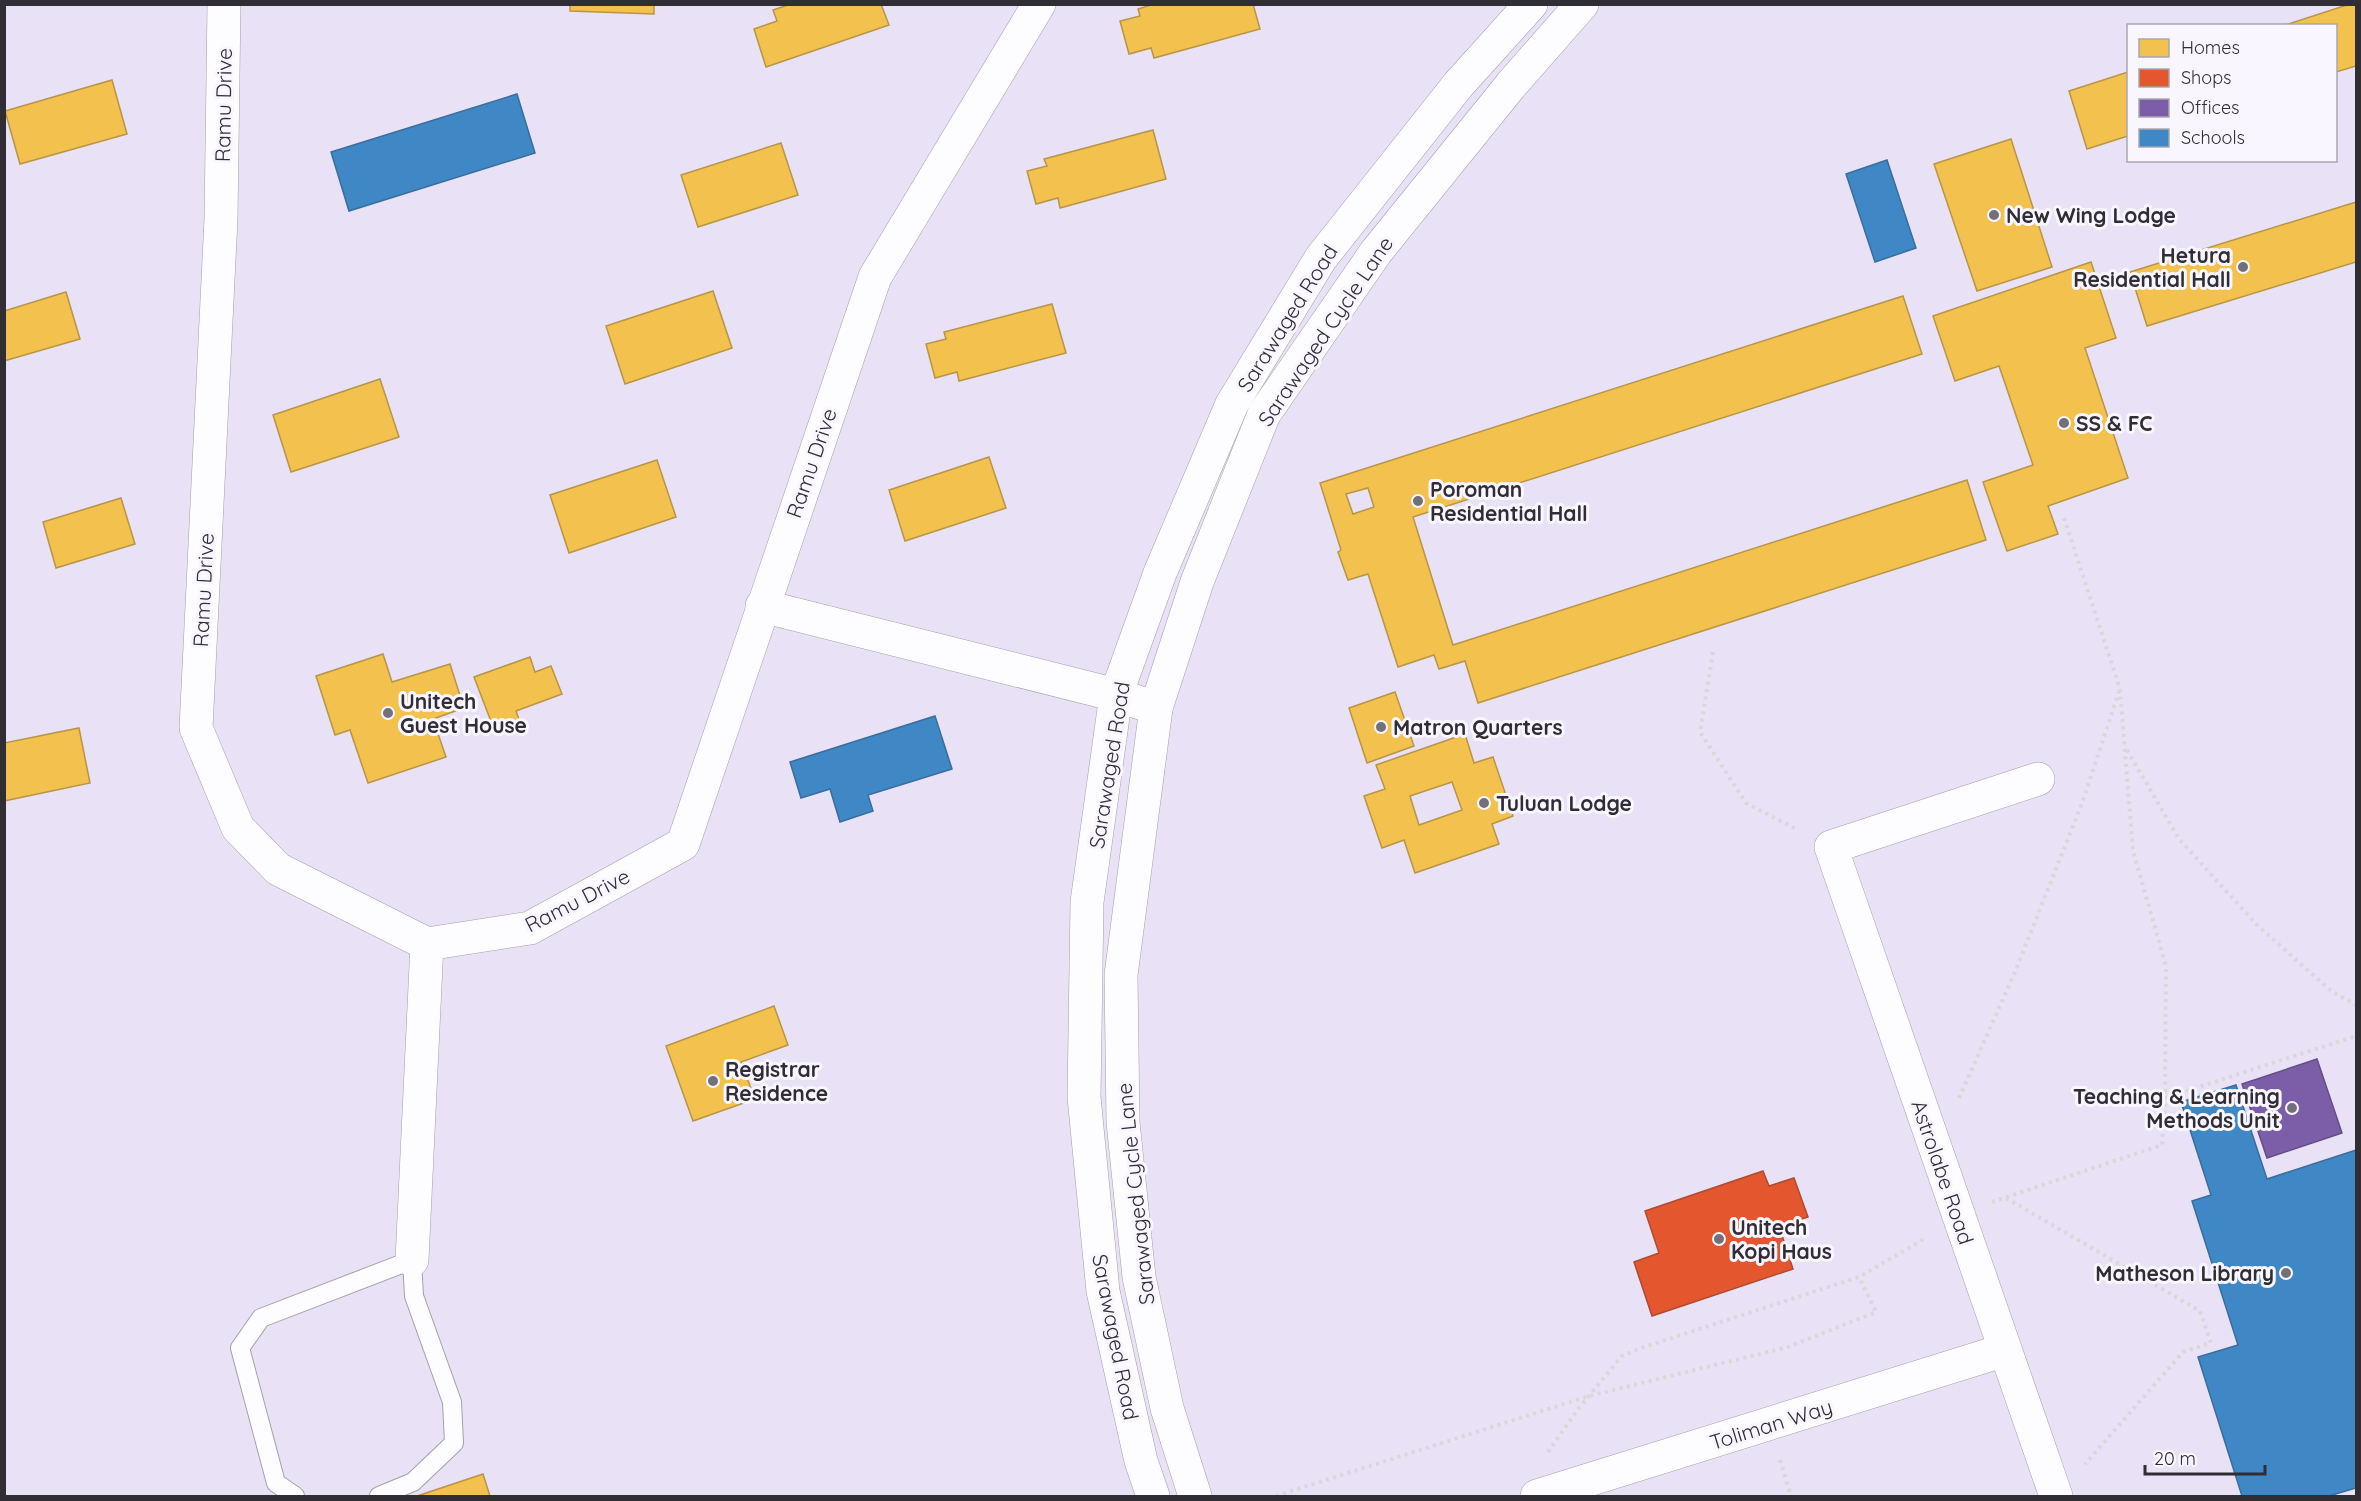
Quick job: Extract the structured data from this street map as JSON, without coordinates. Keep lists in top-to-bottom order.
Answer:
{
  "streets": {
    "street": [
      "Ramu Drive",
      "Sarawaged Road",
      "Sarawaged Cycle Lane",
      "Astrolabe Road",
      "Toliman Way"
    ]
  },
  "crossings": [
    ["Astrolabe Road", "Toliman Way"]
  ],
  "places": [
    "New Wing Lodge",
    "Hetura Residential Hall",
    "SS & FC",
    "Poroman Residential Hall",
    "Unitech Guest House",
    "Matron Quarters",
    "Tuluan Lodge",
    "Registrar Residence",
    "Teaching & Learning Methods Unit",
    "Unitech Kopi Haus",
    "Matheson Library"
  ],
  "legend": [
    "Homes",
    "Shops",
    "Offices",
    "Schools"
  ],
  "scale_bar": "20 m"
}
